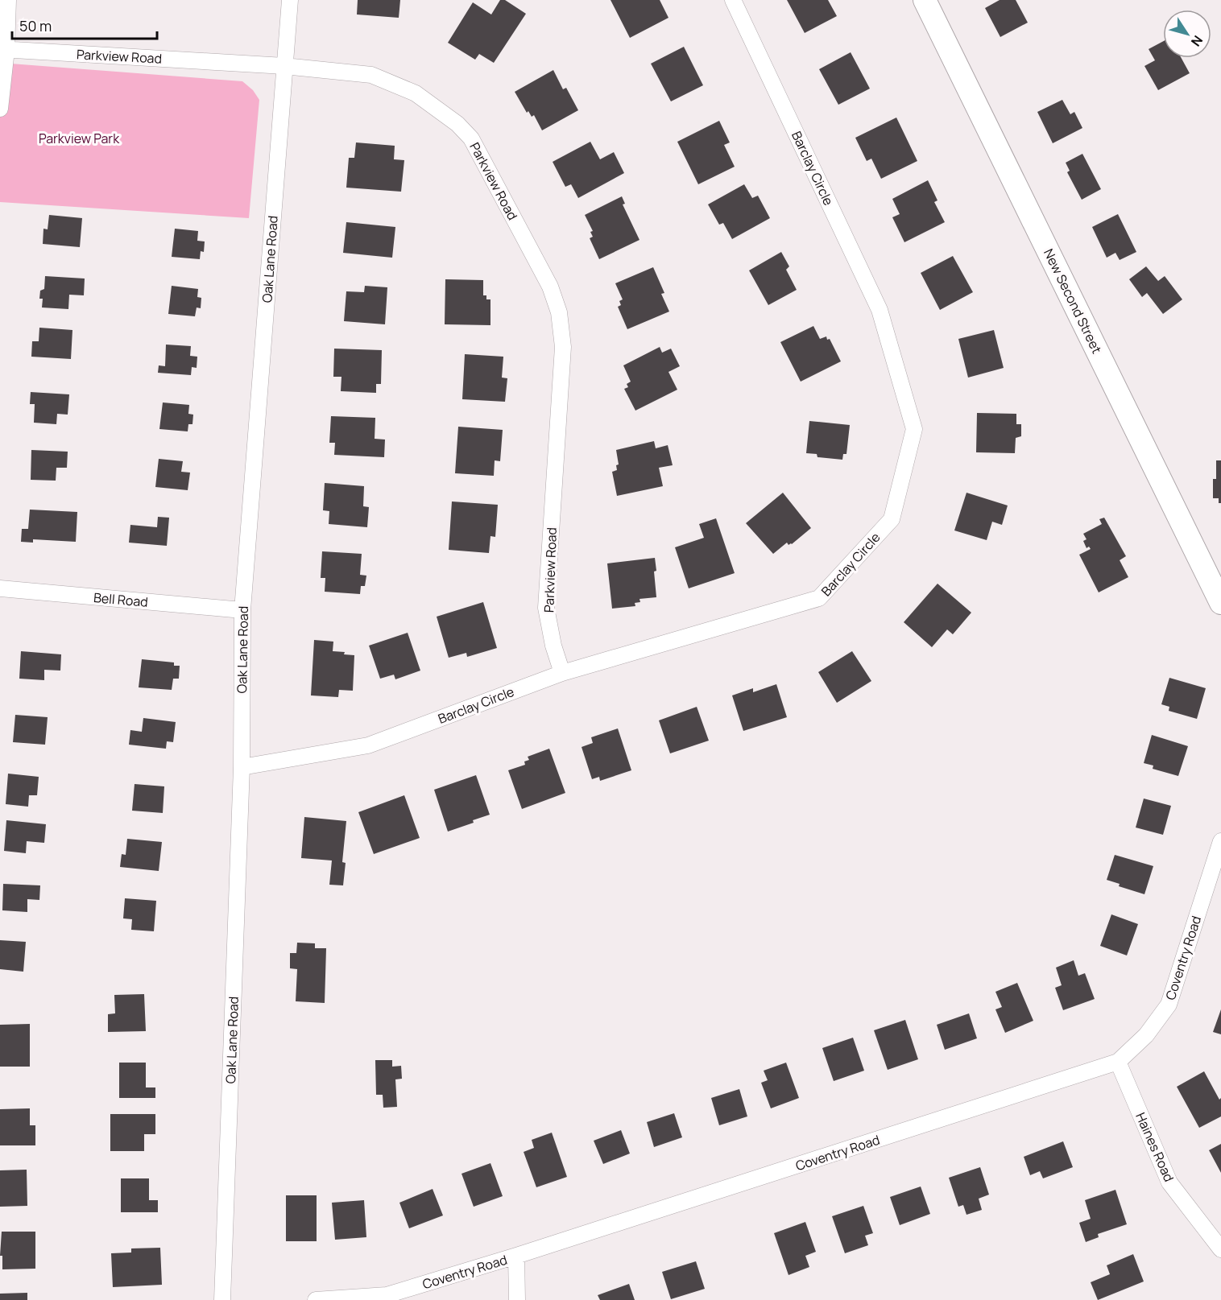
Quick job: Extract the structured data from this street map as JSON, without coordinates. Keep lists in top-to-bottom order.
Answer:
{
  "streets": {
    "street": [
      "Parkview Road",
      "Barclay Circle",
      "Oak Lane Road",
      "New Second Street",
      "Bell Road",
      "Coventry Road",
      "Haines Road"
    ]
  },
  "crossings": [
    ["Parkview Road", "Barclay Circle"],
    ["Parkview Road", "Oak Lane Road"],
    ["Barclay Circle", "Oak Lane Road"],
    ["Oak Lane Road", "Bell Road"],
    ["Coventry Road", "Haines Road"]
  ],
  "parks": ["Parkview Park"],
  "scale_bar": "50 m",
  "north": "bottom right"
}
